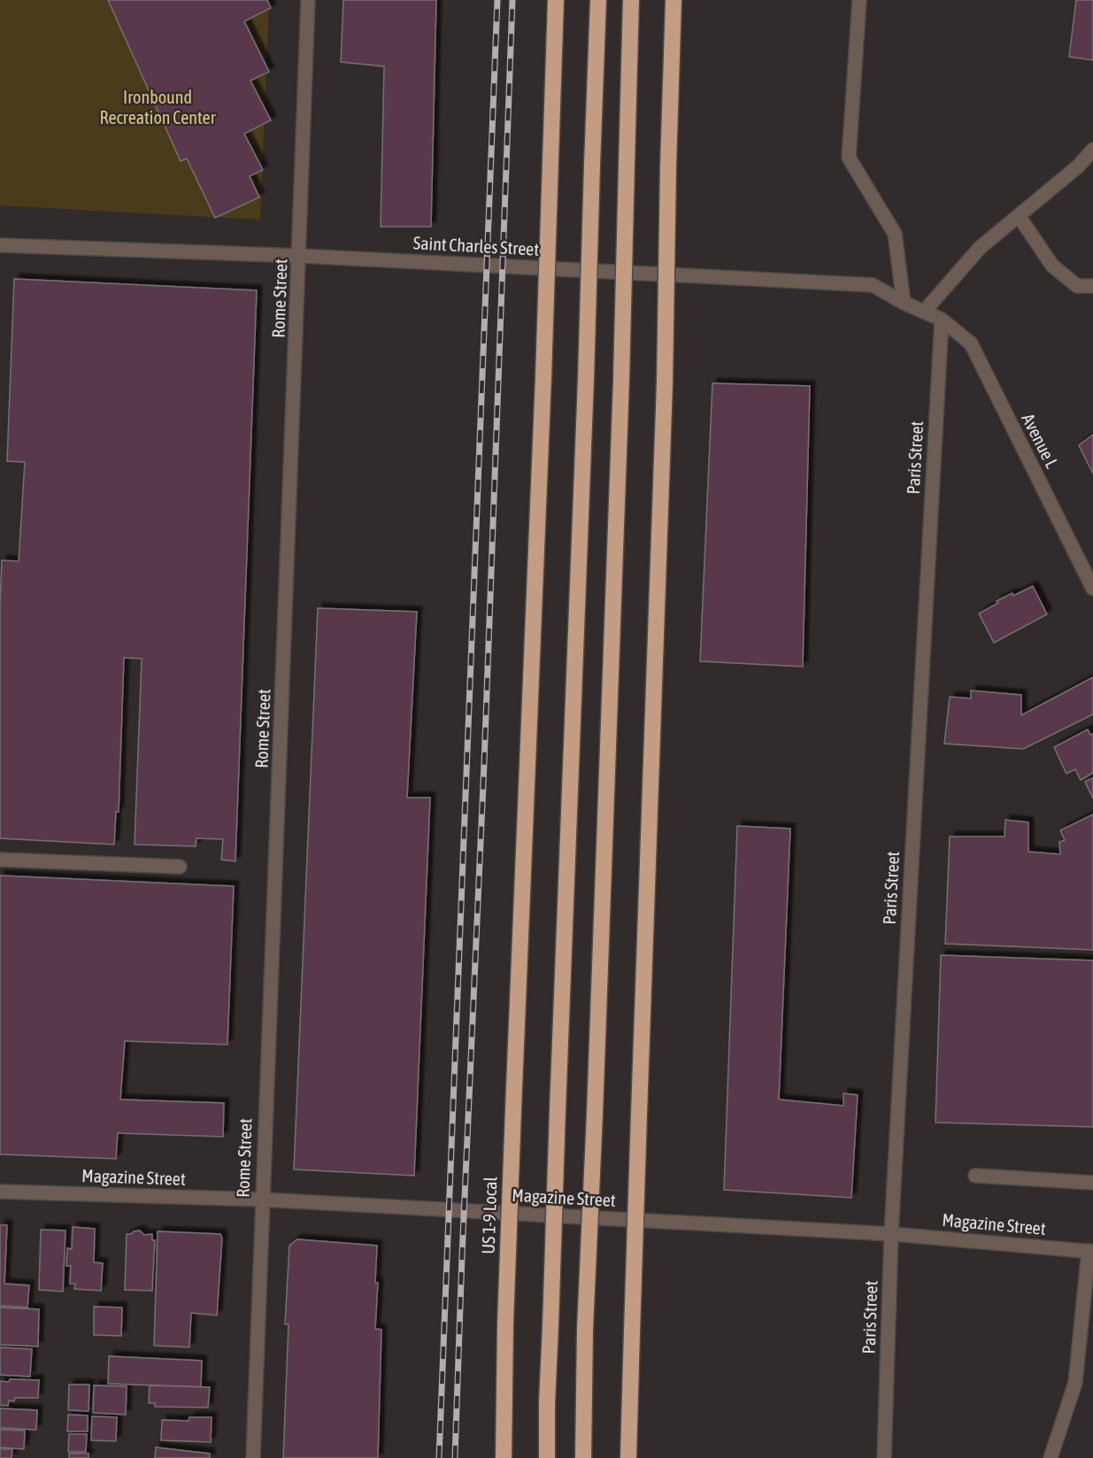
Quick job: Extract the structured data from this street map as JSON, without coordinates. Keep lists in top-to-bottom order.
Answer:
{
  "streets": {
    "highway": ["US 1-9 Local"],
    "street": [
      "Saint Charles Street",
      "Rome Street",
      "Avenue L",
      "Paris Street",
      "Magazine Street"
    ]
  },
  "crossings": [
    ["Saint Charles Street", "Rome Street"],
    ["Saint Charles Street", "Avenue L"],
    ["Saint Charles Street", "Paris Street"],
    ["Rome Street", "Magazine Street"],
    ["Avenue L", "Paris Street"],
    ["Paris Street", "Magazine Street"]
  ],
  "parks": ["Ironbound Recreation Center"]
}
